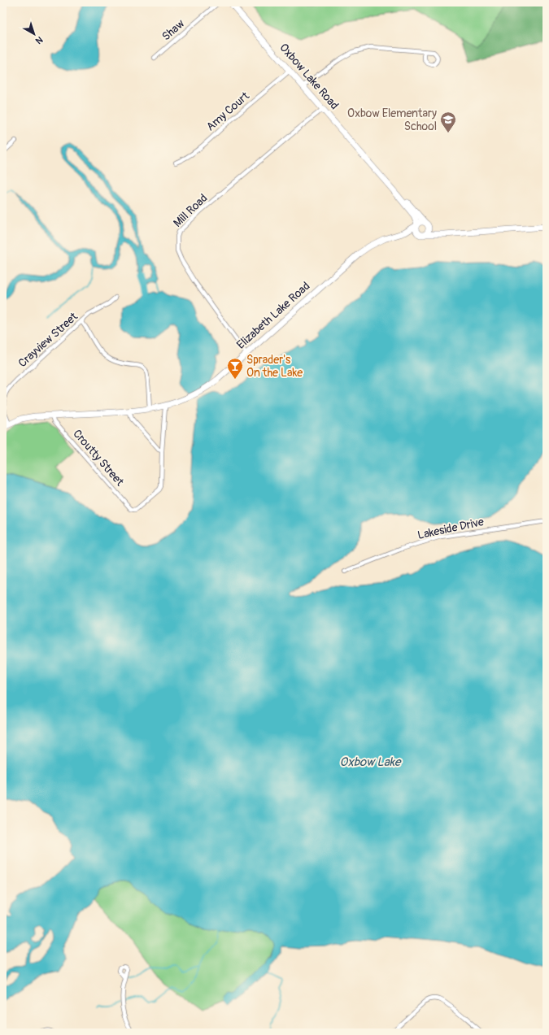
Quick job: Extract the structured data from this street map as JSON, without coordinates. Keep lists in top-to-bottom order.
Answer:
{
  "streets": {
    "street": [
      "Shaw",
      "Oxbow Lake Road",
      "Amy Court",
      "Mill Road",
      "Elizabeth Lake Road",
      "Crayview Street",
      "Croutty Street",
      "Lakeside Drive"
    ]
  },
  "crossings": [
    ["Oxbow Lake Road", "Amy Court"],
    ["Oxbow Lake Road", "Mill Road"],
    ["Oxbow Lake Road", "Elizabeth Lake Road"],
    ["Mill Road", "Elizabeth Lake Road"],
    ["Elizabeth Lake Road", "Crayview Street"],
    ["Elizabeth Lake Road", "Croutty Street"]
  ],
  "water": ["Oxbow Lake"],
  "places": {
    "school or university": ["Oxbow Elementary School"],
    "bar": ["Sprader's On the Lake"]
  },
  "north": "bottom right"
}
